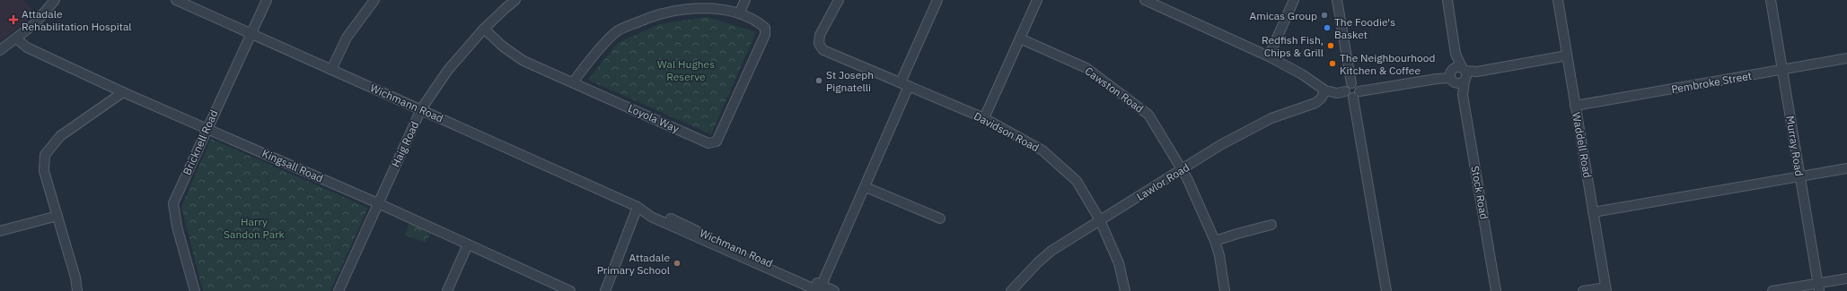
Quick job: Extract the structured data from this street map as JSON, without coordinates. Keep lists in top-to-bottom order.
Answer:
{
  "streets": {
    "street": [
      "Pembroke Street",
      "Cawston Road",
      "Wichmann Road",
      "Loyola Way",
      "Davidson Road",
      "Bricknell Road",
      "Haig Road",
      "Waddell Road",
      "Murray Road",
      "Kingsall Road",
      "Lawlor Road",
      "Stock Road"
    ]
  },
  "crossings": [
    ["Pembroke Street", "Waddell Road"],
    ["Pembroke Street", "Murray Road"],
    ["Cawston Road", "Lawlor Road"],
    ["Wichmann Road", "Bricknell Road"],
    ["Wichmann Road", "Haig Road"],
    ["Loyola Way", "Haig Road"],
    ["Davidson Road", "Lawlor Road"],
    ["Bricknell Road", "Kingsall Road"],
    ["Haig Road", "Kingsall Road"]
  ],
  "parks": ["Wal Hughes Reserve", "Harry Sandon Park"],
  "places": {
    "other": [
      "Amicas Group",
      "The Foodie's Basket",
      "Redfish Fish, Chips & Grill",
      "The Neighbourhood Kitchen & Coffee",
      "St Joseph Pignatelli",
      "Attadale Primary School"
    ],
    "health": ["Attadale Rehabilitation Hospital"]
  }
}
